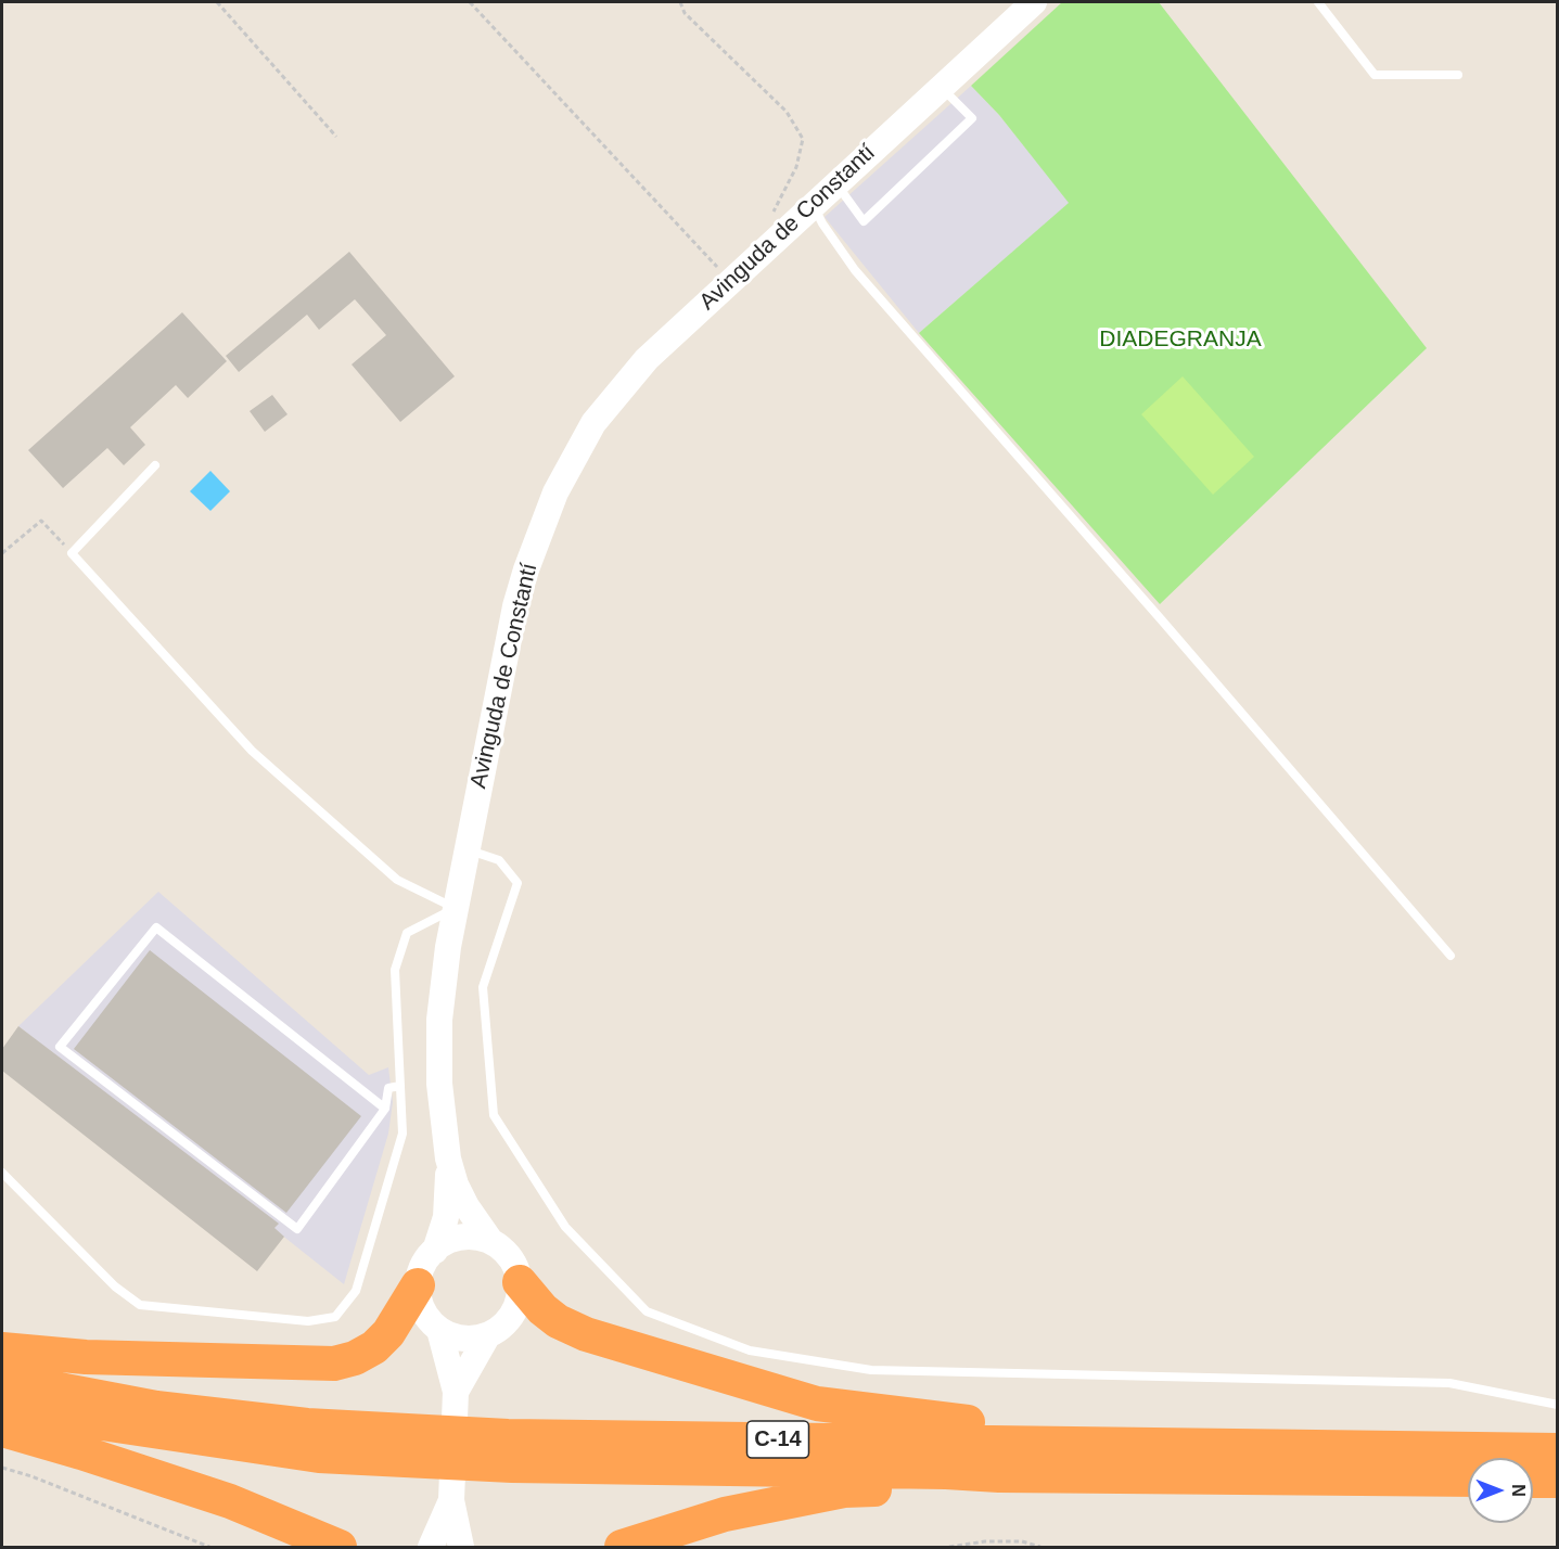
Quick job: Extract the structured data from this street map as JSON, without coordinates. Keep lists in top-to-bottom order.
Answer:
{
  "streets": {
    "highway": ["C-14"],
    "main road": ["Avinguda de Constantí"]
  },
  "parks": ["DIADEGRANJA"],
  "north": "right"
}
